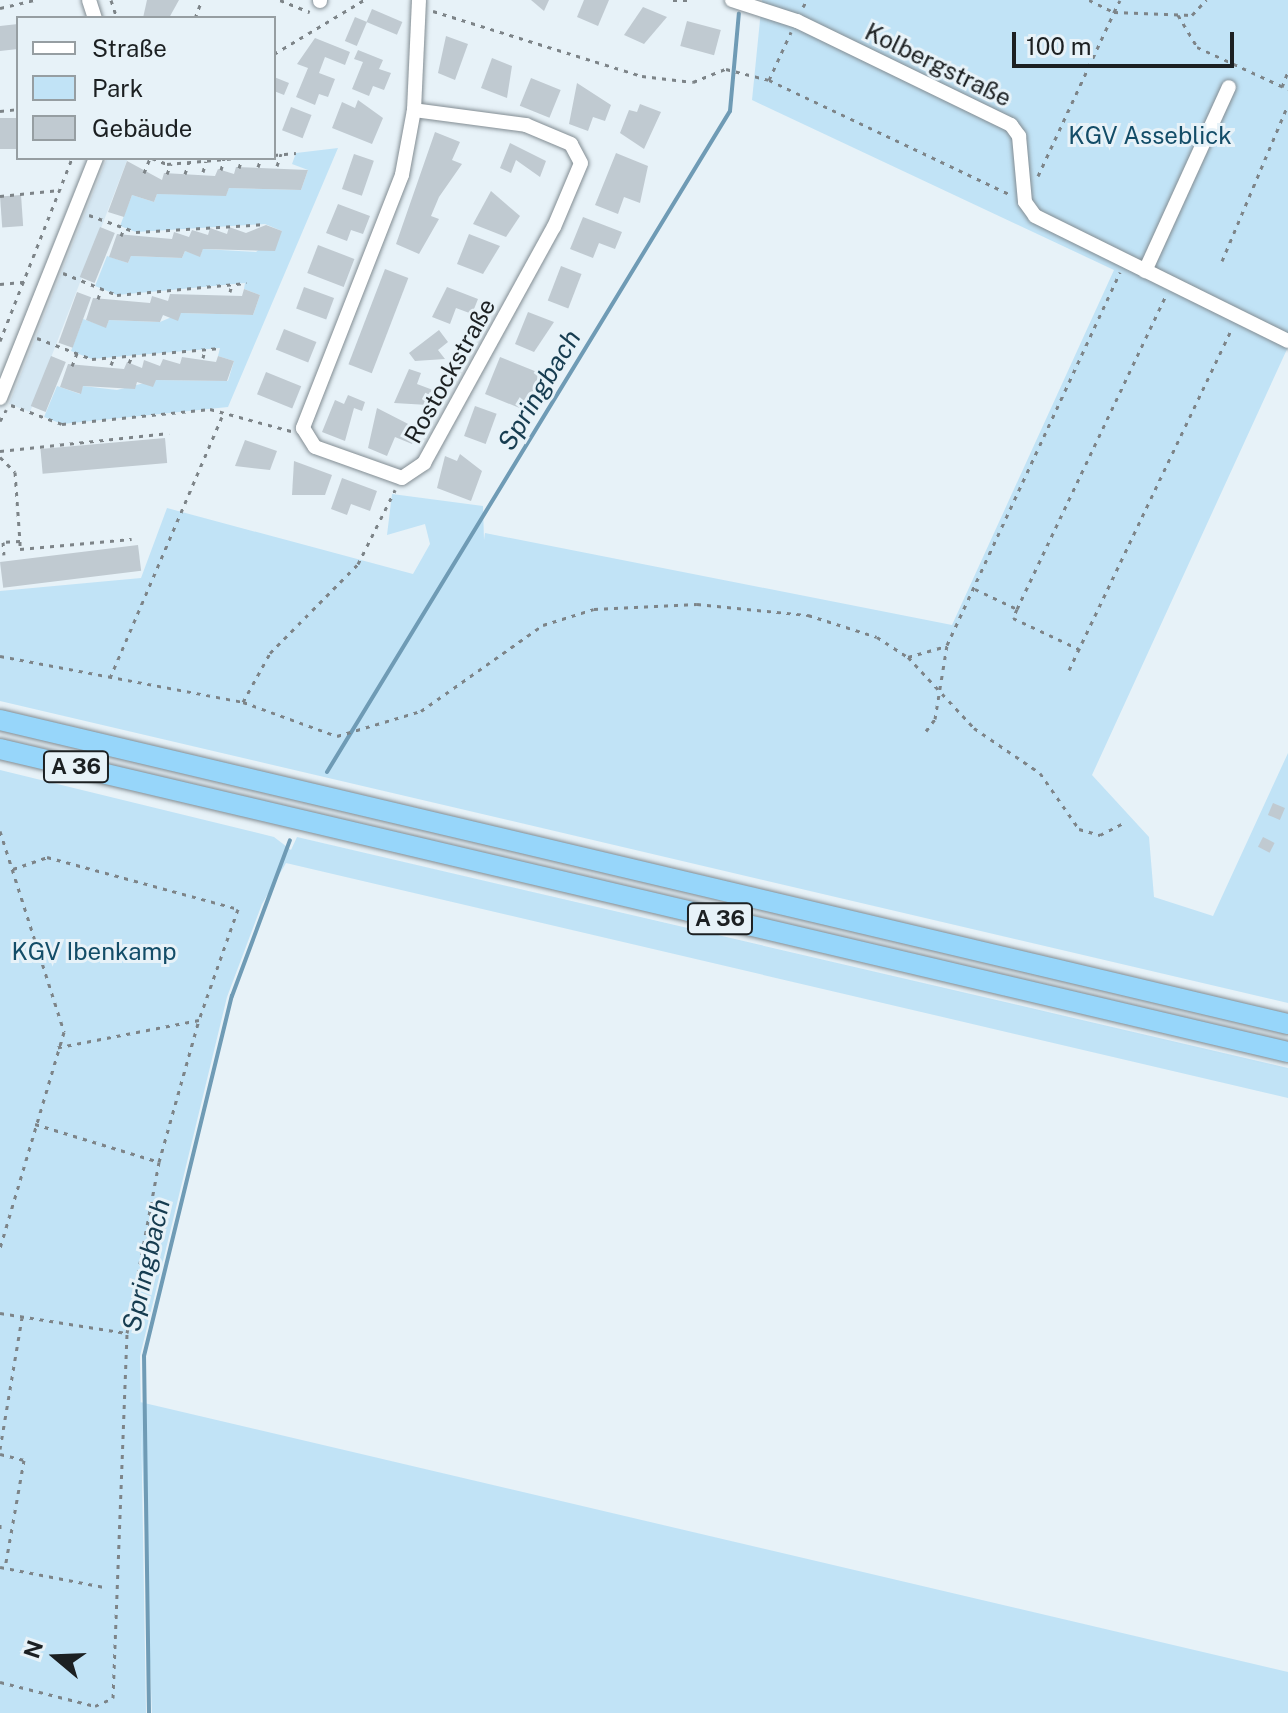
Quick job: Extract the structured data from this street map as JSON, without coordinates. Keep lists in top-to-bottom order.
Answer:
{
  "streets": {
    "highway": ["A 36"],
    "street": ["Kolbergstraße", "Rostockstraße"]
  },
  "water": ["Springbach"],
  "parks": ["KGV Asseblick", "KGV Ibenkamp"],
  "legend": ["Straße", "Park", "Gebäude"],
  "scale_bar": "100 m",
  "north": "left"
}
